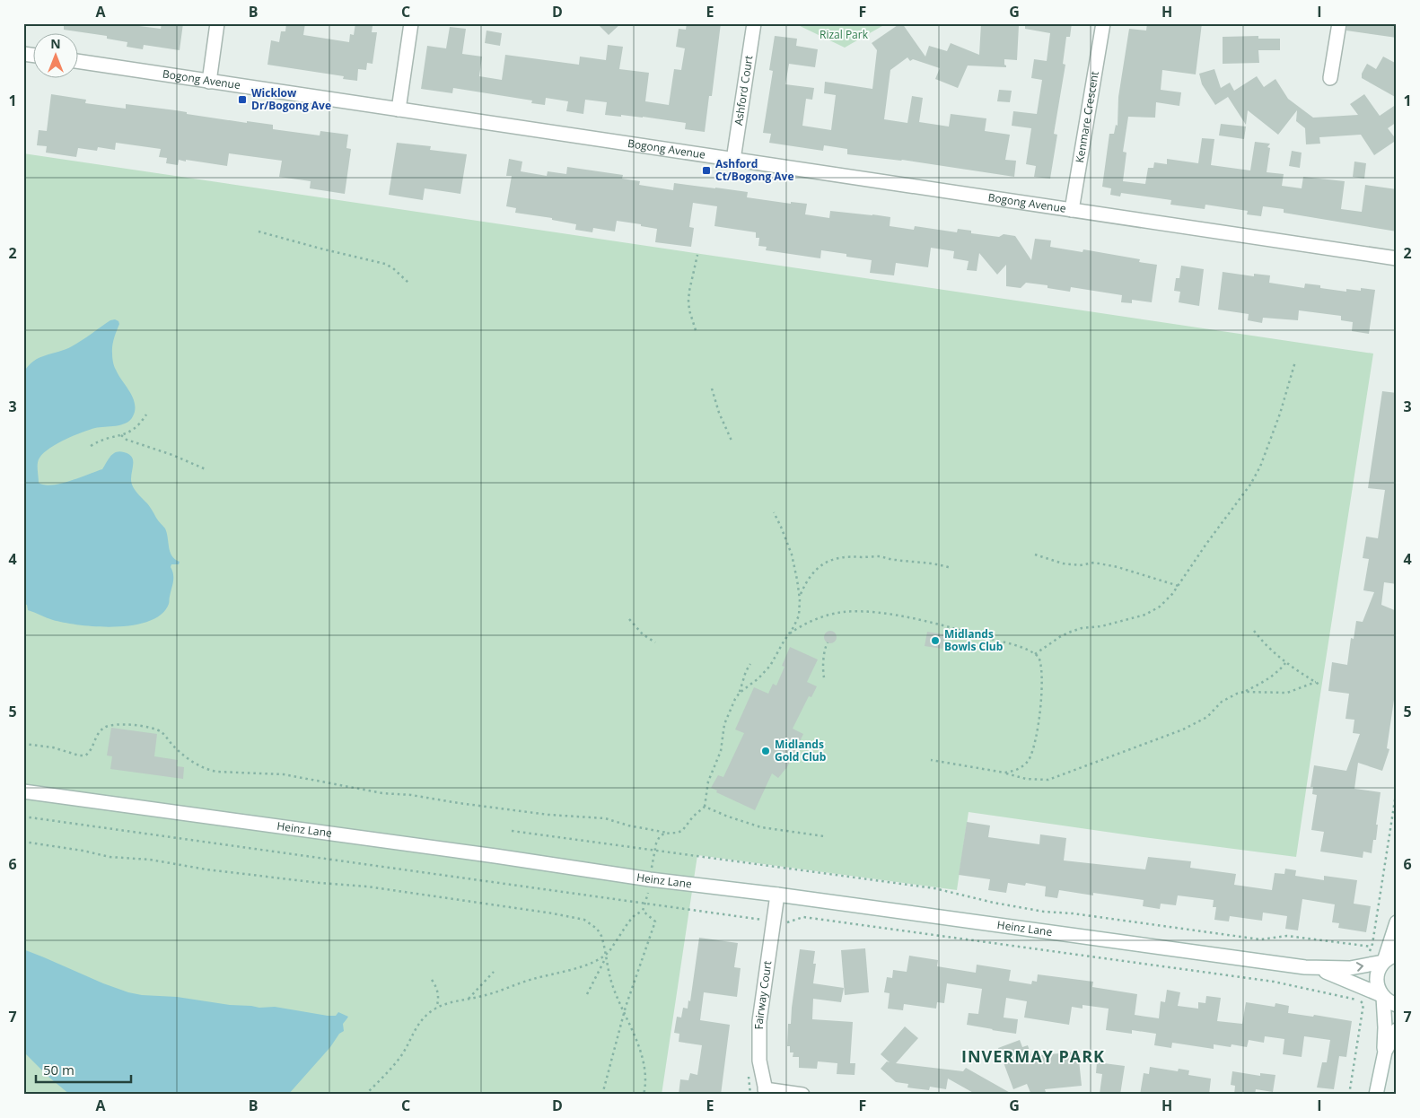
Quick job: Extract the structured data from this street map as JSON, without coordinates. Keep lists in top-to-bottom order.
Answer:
{
  "streets": {
    "street": [
      "Bogong Avenue",
      "Ashford Court",
      "Kenmare Crescent",
      "Heinz Lane",
      "Fairway Court"
    ]
  },
  "crossings": [
    ["Bogong Avenue", "Ashford Court"],
    ["Bogong Avenue", "Kenmare Crescent"],
    ["Heinz Lane", "Fairway Court"]
  ],
  "districts": ["INVERMAY PARK"],
  "parks": ["Rizal Park"],
  "places": {
    "transit": ["Wicklow Dr/Bogong Ave", "Ashford Ct/Bogong Ave"],
    "other": ["Midlands Bowls Club", "Midlands Gold Club"]
  },
  "scale_bar": "50 m",
  "north": "top",
  "grid": {
    "columns": [
      "A",
      "B",
      "C",
      "D",
      "E",
      "F",
      "G",
      "H",
      "I"
    ],
    "rows": [
      "1",
      "2",
      "3",
      "4",
      "5",
      "6",
      "7"
    ]
  }
}
